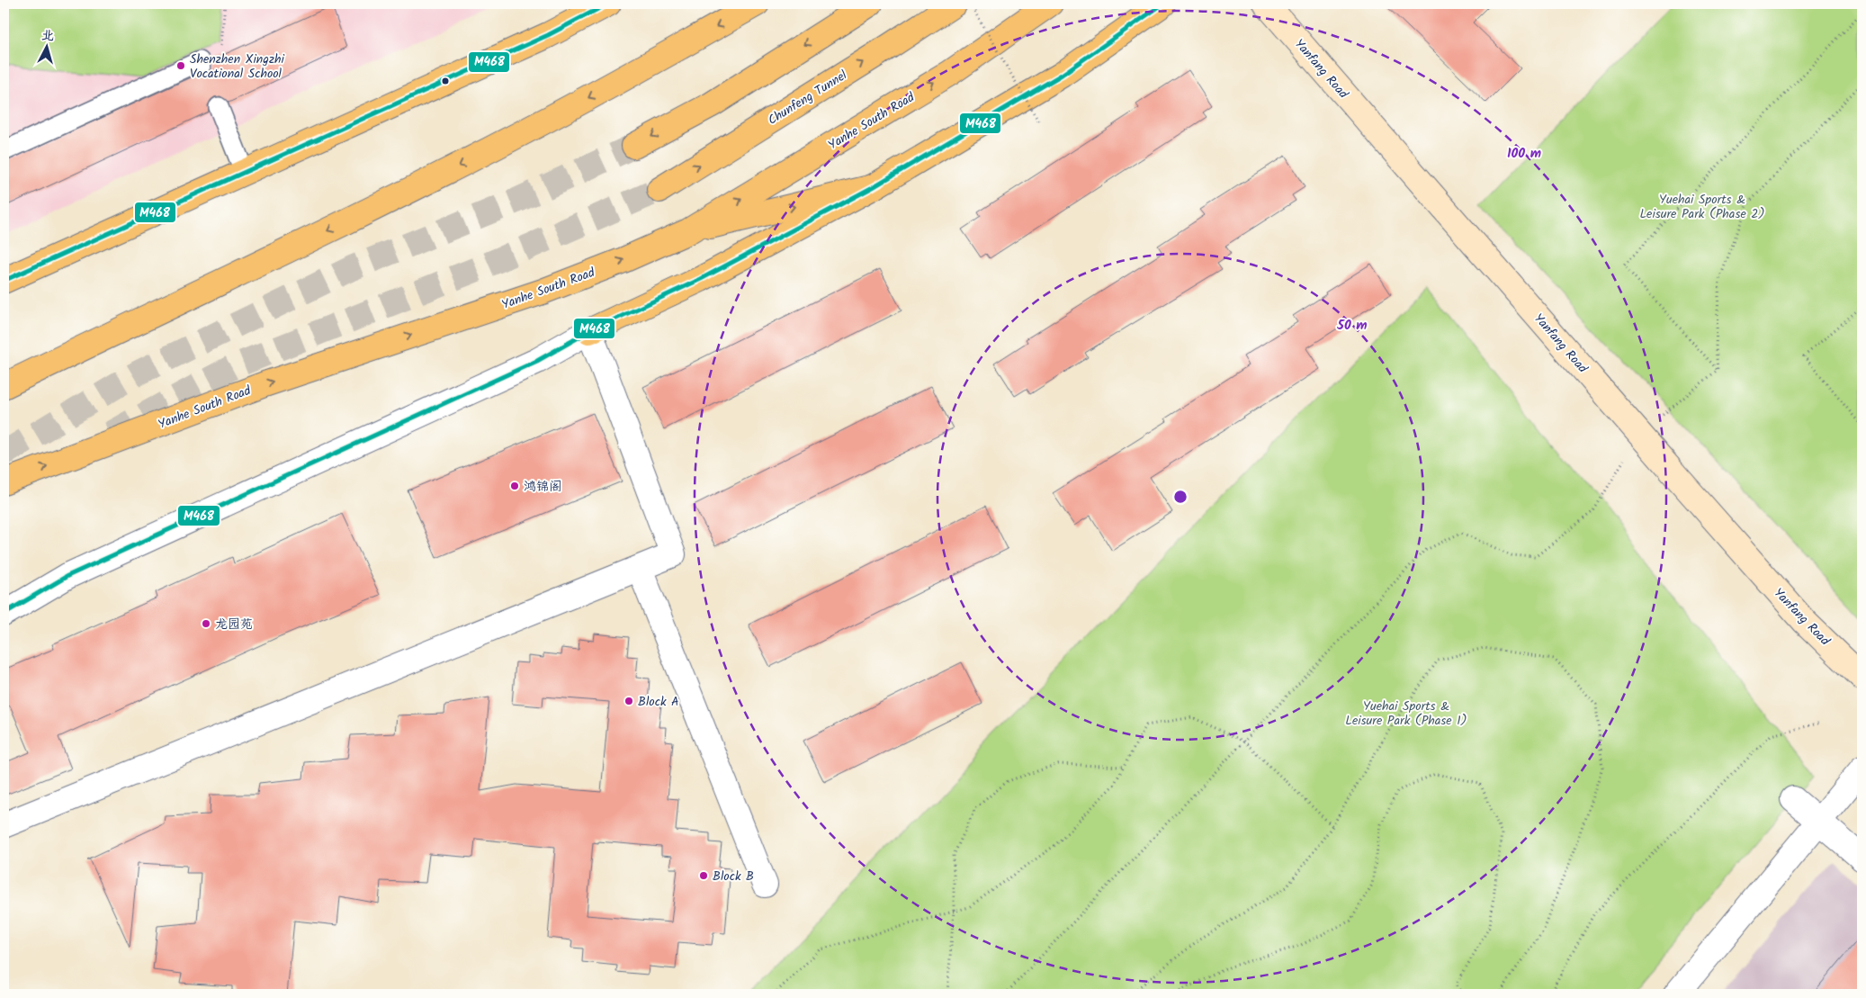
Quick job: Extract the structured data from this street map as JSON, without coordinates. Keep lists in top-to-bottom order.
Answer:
{
  "streets": {
    "main road": ["Yanfang Road", "Chunfeng Tunnel", "Yanhe South Road"]
  },
  "parks": ["Yuehai Sports & Leisure Park (Phase 2)", "Yuehai Sports & Leisure Park (Phase 1)"],
  "places": [
    "Shenzhen Xingzhi Vocational School",
    "鸿锦阁",
    "龙园苑",
    "Block A",
    "Block B"
  ],
  "lines": ["transit line M468"],
  "north": "top",
  "rings": ["100 m", "50 m"]
}
